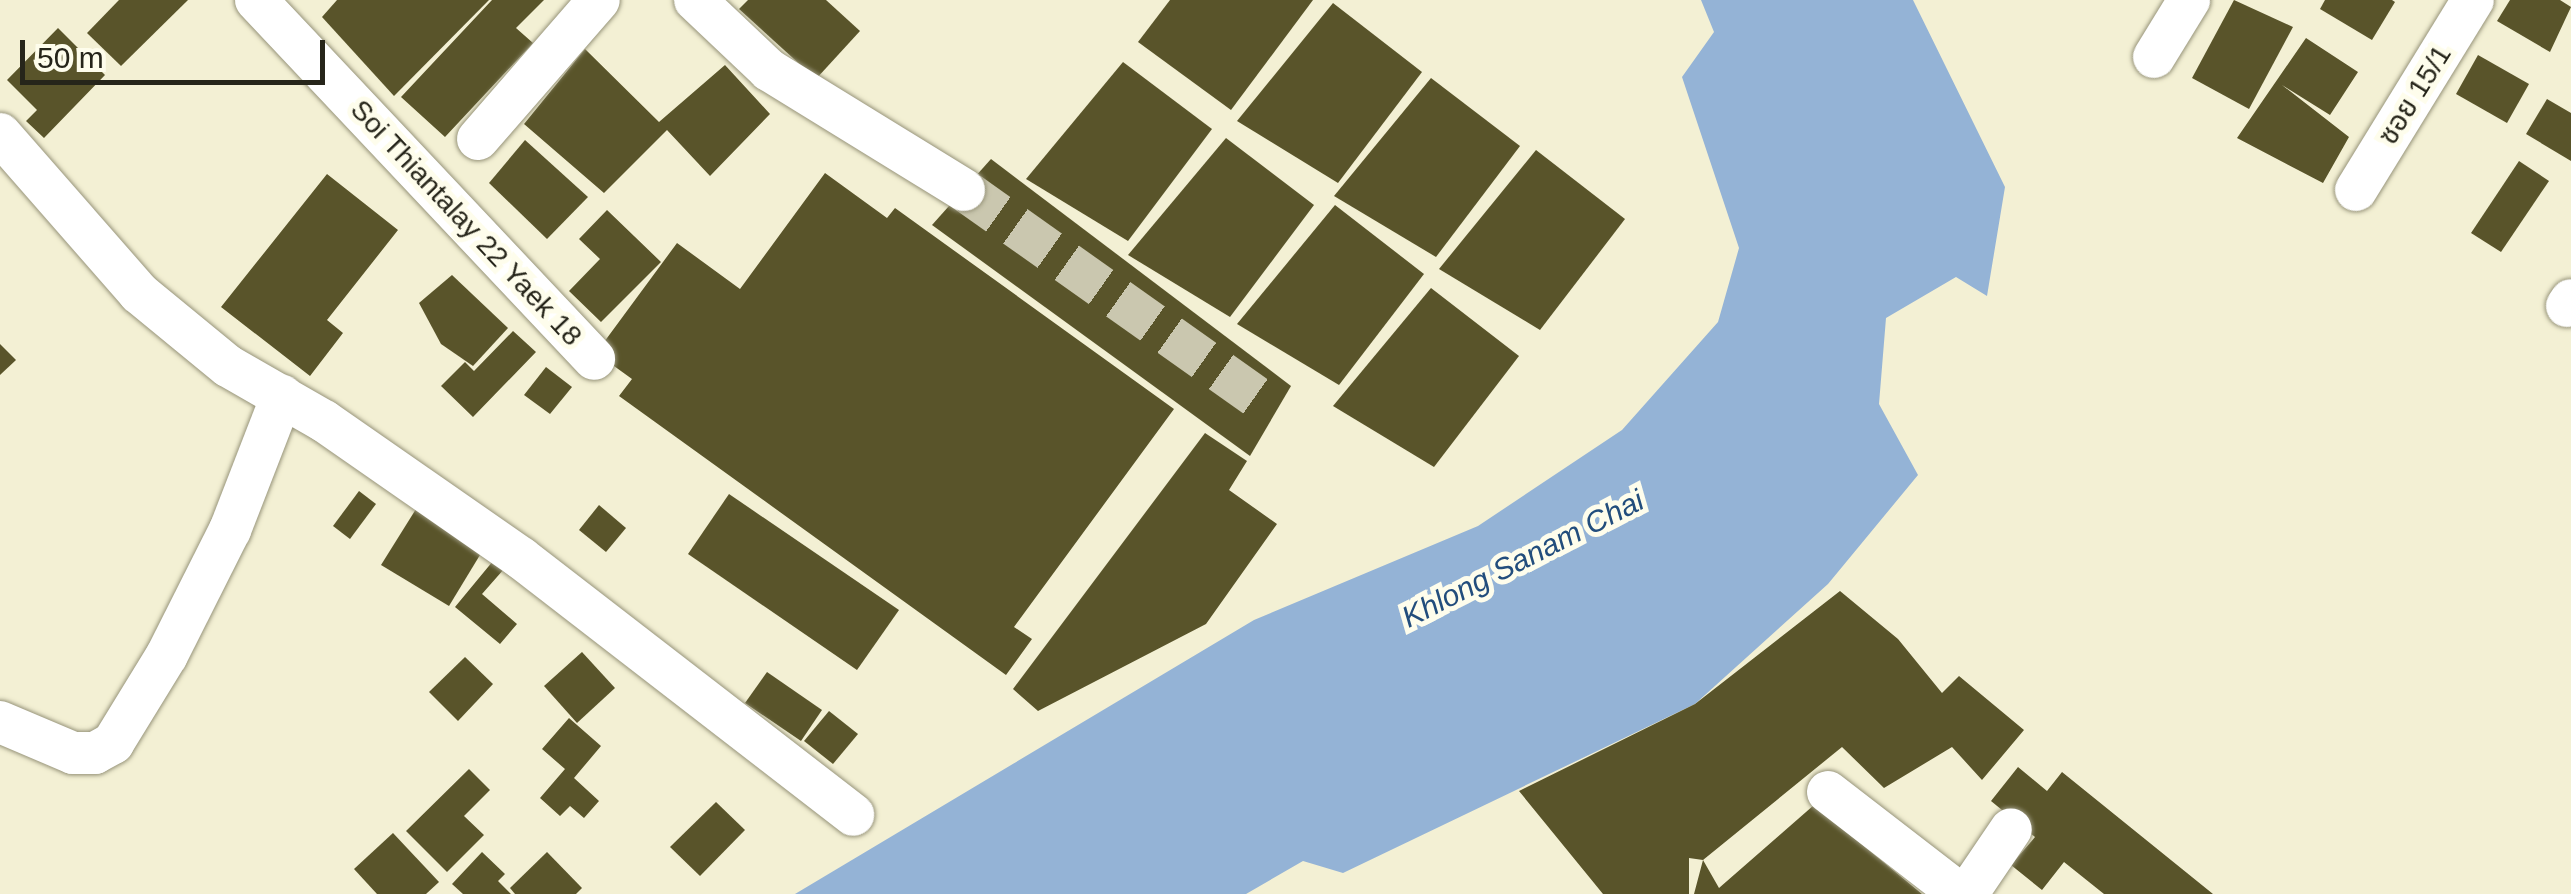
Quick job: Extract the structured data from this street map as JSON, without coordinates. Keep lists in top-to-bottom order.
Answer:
{
  "streets": {
    "street": ["ซอย 15/1", "Soi Thiantalay 22 Yaek 18"]
  },
  "water": ["Khlong Sanam Chai"],
  "scale_bar": "50 m"
}
